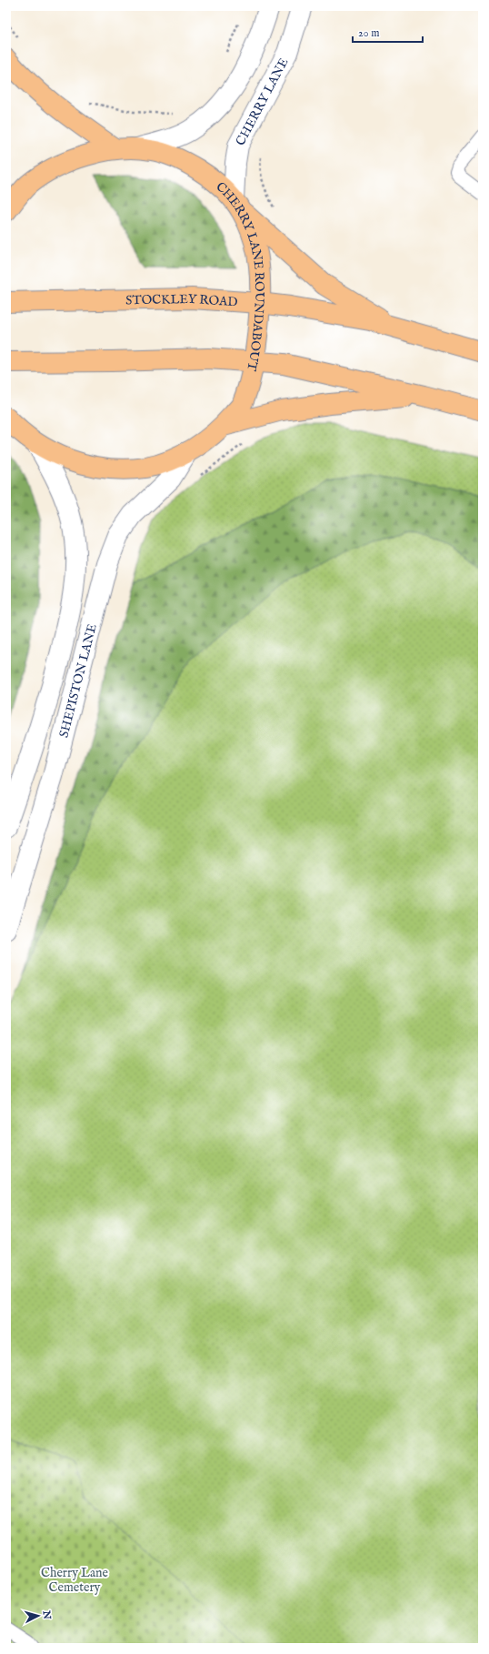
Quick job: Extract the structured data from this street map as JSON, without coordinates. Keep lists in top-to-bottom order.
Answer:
{
  "streets": {
    "main road": ["CHERRY LANE ROUNDABOUT", "STOCKLEY ROAD"],
    "street": ["CHERRY LANE", "SHEPISTON LANE"]
  },
  "crossings": [
    ["CHERRY LANE", "CHERRY LANE ROUNDABOUT"],
    ["CHERRY LANE ROUNDABOUT", "STOCKLEY ROAD"],
    ["CHERRY LANE ROUNDABOUT", "SHEPISTON LANE"]
  ],
  "parks": ["Cherry Lane Cemetery"],
  "scale_bar": "20 m",
  "north": "right"
}
